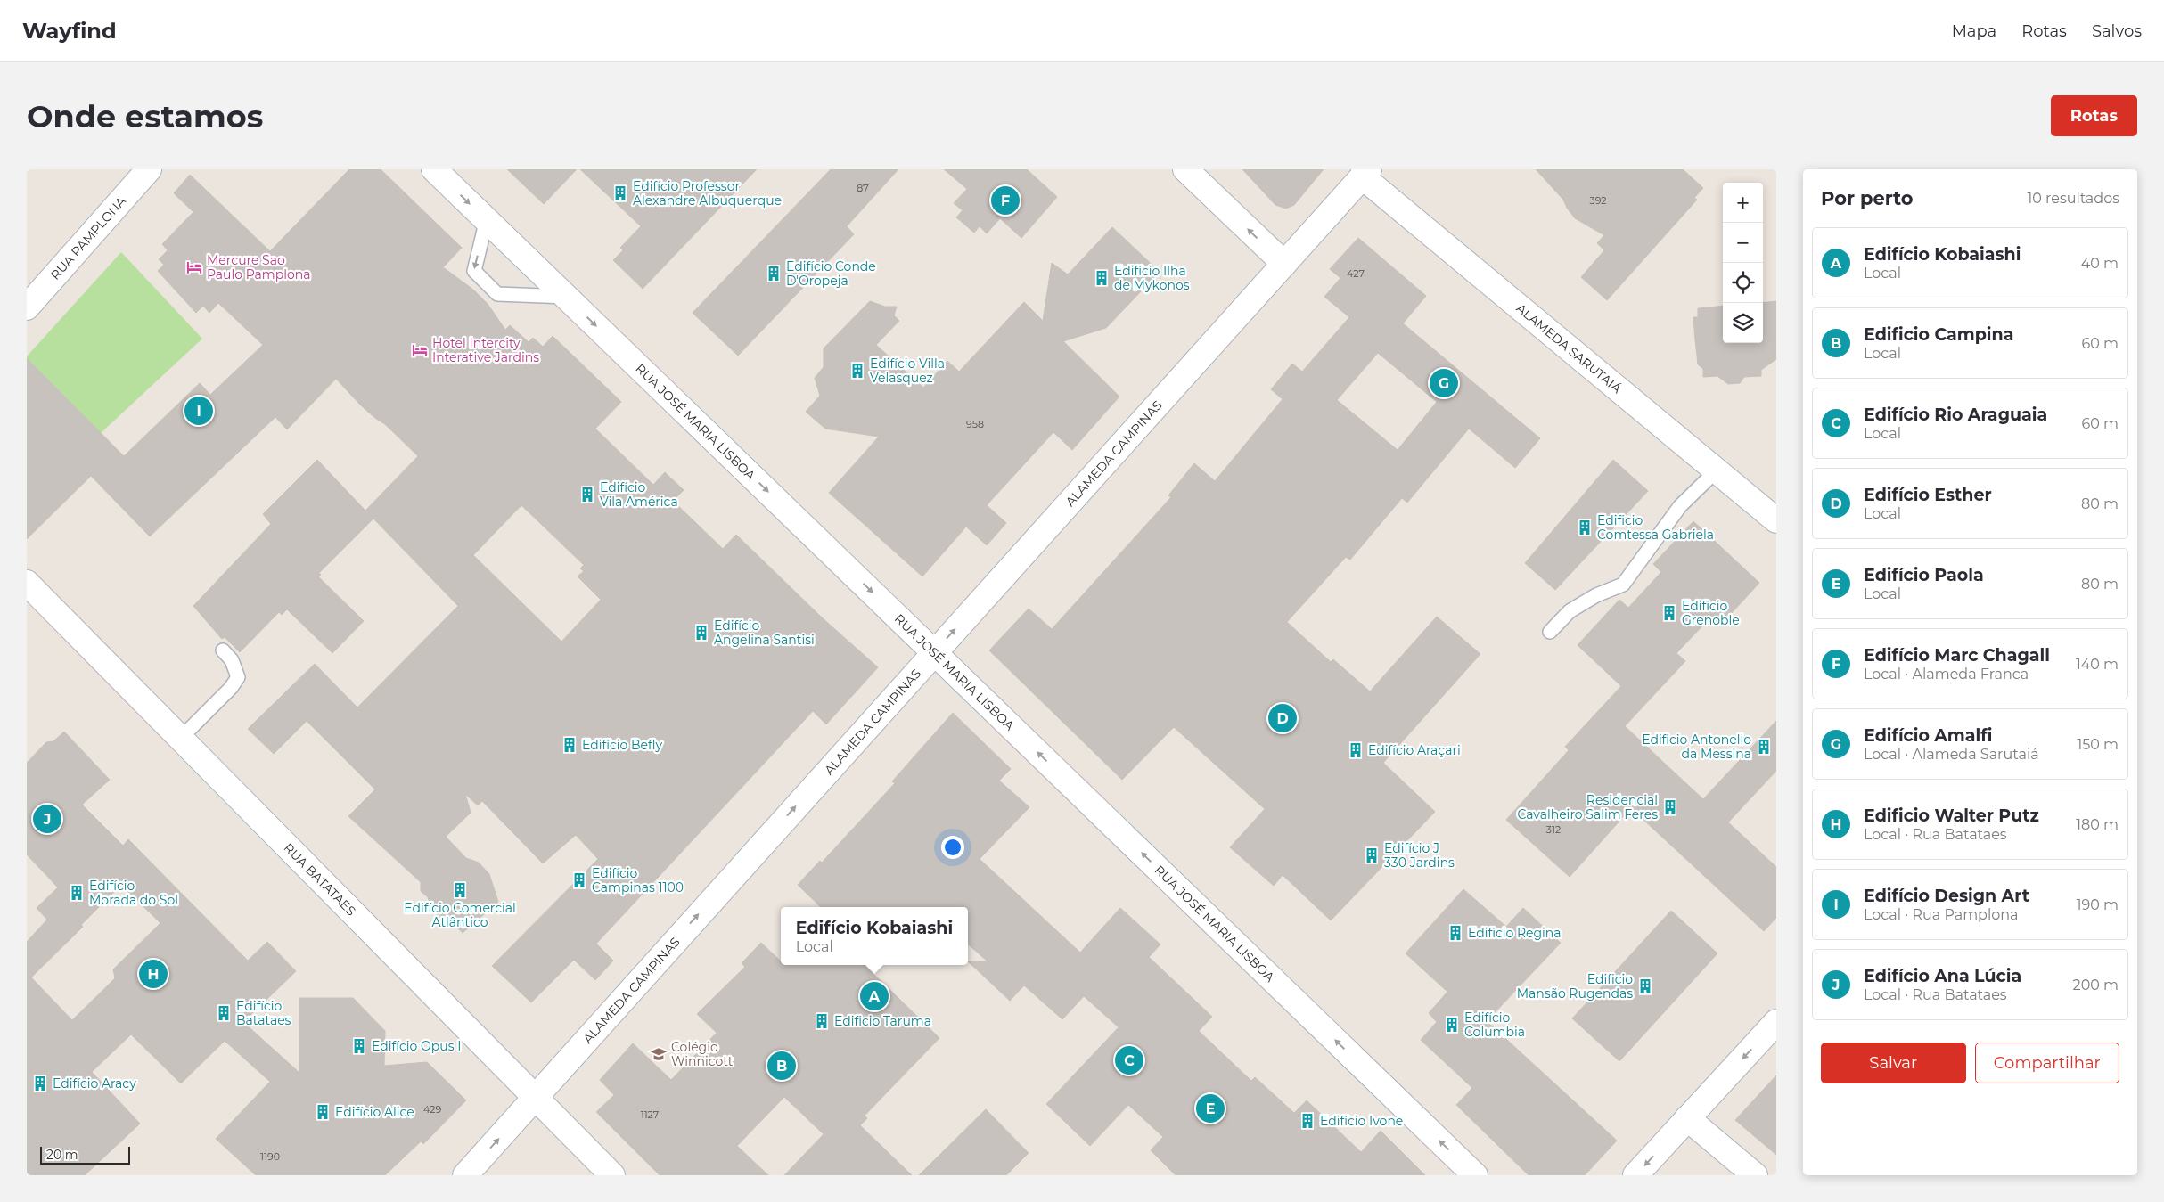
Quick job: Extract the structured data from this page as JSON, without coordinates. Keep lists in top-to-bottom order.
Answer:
{
  "streets": {
    "street": [
      "RUA PAMPLONA",
      "ALAMEDA SARUTAIÁ",
      "RUA JOSÉ MARIA LISBOA",
      "ALAMEDA CAMPINAS",
      "RUA BATATAES"
    ]
  },
  "crossings": [
    ["ALAMEDA SARUTAIÁ", "ALAMEDA CAMPINAS"],
    ["RUA JOSÉ MARIA LISBOA", "ALAMEDA CAMPINAS"],
    ["ALAMEDA CAMPINAS", "RUA BATATAES"]
  ],
  "one_way": ["ALAMEDA CAMPINAS"],
  "places": {
    "building": [
      "Edifício Professor Alexandre Albuquerque",
      "Edifício Conde D'Oropeja",
      "Edifício Ilha de Mykonos",
      "Edifício Villa Velasquez",
      "Edifício Vila América",
      "Edificio Comtessa Gabriela",
      "Edificio Grenoble",
      "Edifício Angelina Santisi",
      "Edifício Befly",
      "Edificio Antonello da Messina",
      "Edifício Araçari",
      "Residencial Cavalheiro Salim Feres",
      "Edifício J 330 Jardins",
      "Edifício Campinas 1100",
      "Edifício Comercial Atlântico",
      "Edifício Morada do Sol",
      "Edificio Regina",
      "Edificio Mansão Rugendas",
      "Edifício Batataes",
      "Edificio Taruma",
      "Edifício Columbia",
      "Edifício Opus I",
      "Edifício Aracy",
      "Edifício Alice",
      "Edifício Ivone"
    ],
    "hotel": ["Mercure Sao Paulo Pamplona", "Hotel Intercity Interative Jardins"],
    "school or university": ["Colégio Winnicott"]
  },
  "house_numbers": [
    "87",
    "392",
    "427",
    "958",
    "312",
    "429",
    "1127",
    "1190"
  ],
  "scale_bar": "20 m",
  "page": {
    "header": "Wayfind",
    "nav": ["Mapa", "Rotas", "Salvos"],
    "buttons": [
      "Rotas",
      ["Salvar", "Compartilhar"]
    ],
    "title": "Onde estamos",
    "heading": ["Por perto", "10 resultados"],
    "map_buttons": ["+", "−"],
    "pins": [
      "F",
      "G",
      "I",
      "D",
      "J",
      "H",
      "A",
      "C",
      "B",
      "E"
    ],
    "list": [
      {
        "mark": "A",
        "name": "Edifício Kobaiashi",
        "note": "Local",
        "value": "40 m"
      },
      {
        "mark": "B",
        "name": "Edificio Campina",
        "note": "Local",
        "value": "60 m"
      },
      {
        "mark": "C",
        "name": "Edifício Rio Araguaia",
        "note": "Local",
        "value": "60 m"
      },
      {
        "mark": "D",
        "name": "Edifício Esther",
        "note": "Local",
        "value": "80 m"
      },
      {
        "mark": "E",
        "name": "Edifício Paola",
        "note": "Local",
        "value": "80 m"
      },
      {
        "mark": "F",
        "name": "Edifício Marc Chagall",
        "note": "Local · Alameda Franca",
        "value": "140 m"
      },
      {
        "mark": "G",
        "name": "Edifício Amalfi",
        "note": "Local · Alameda Sarutaiá",
        "value": "150 m"
      },
      {
        "mark": "H",
        "name": "Edificio Walter Putz",
        "note": "Local · Rua Batataes",
        "value": "180 m"
      },
      {
        "mark": "I",
        "name": "Edifício Design Art",
        "note": "Local · Rua Pamplona",
        "value": "190 m"
      },
      {
        "mark": "J",
        "name": "Edifício Ana Lúcia",
        "note": "Local · Rua Batataes",
        "value": "200 m"
      }
    ],
    "popup": ["Edifício Kobaiashi", "Local"],
    "scale": "20 m"
  }
}
